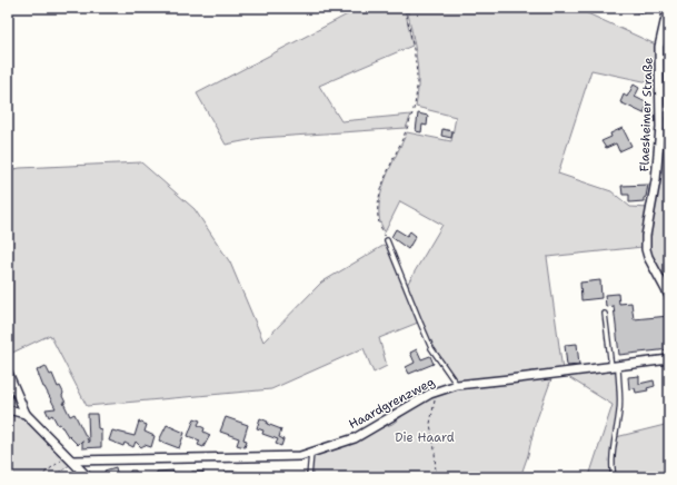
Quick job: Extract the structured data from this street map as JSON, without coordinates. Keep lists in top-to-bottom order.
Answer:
{
  "streets": {
    "street": ["Flaesheimer Straße", "Haardgrenzweg"]
  },
  "parks": ["Die Haard"]
}
